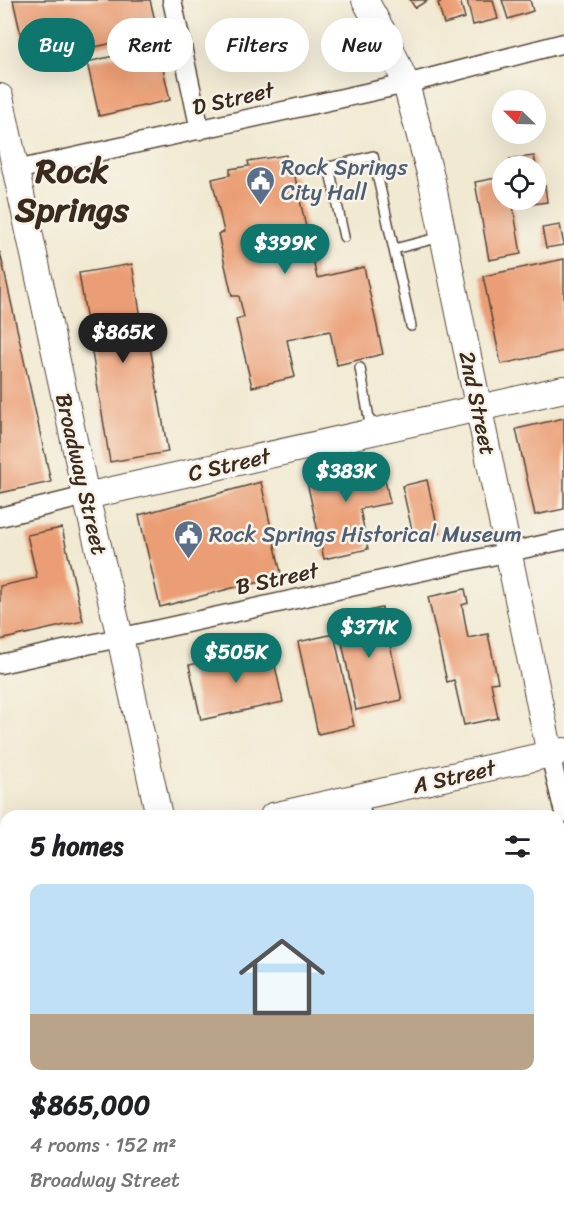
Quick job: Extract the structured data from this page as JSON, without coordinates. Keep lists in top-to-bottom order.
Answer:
{
  "streets": {
    "street": [
      "D Street",
      "2nd Street",
      "C Street",
      "Broadway Street",
      "B Street",
      "A Street"
    ]
  },
  "crossings": [
    ["D Street", "2nd Street"],
    ["D Street", "Broadway Street"],
    ["2nd Street", "C Street"],
    ["2nd Street", "B Street"],
    ["2nd Street", "A Street"],
    ["C Street", "Broadway Street"],
    ["Broadway Street", "B Street"]
  ],
  "districts": ["Rock Springs"],
  "places": {
    "public building": ["Rock Springs City Hall", "Rock Springs Historical Museum"]
  },
  "north": "top left",
  "page": {
    "chip": [
      "Buy",
      "Rent",
      "Filters",
      "New"
    ],
    "price": [
      "$399K",
      "$865K",
      "$383K",
      "$371K",
      "$505K"
    ],
    "heading": "5 homes",
    "list": [
      {
        "name": "$865,000",
        "note": "4 rooms · 152 m² · Broadway Street"
      }
    ]
  }
}
